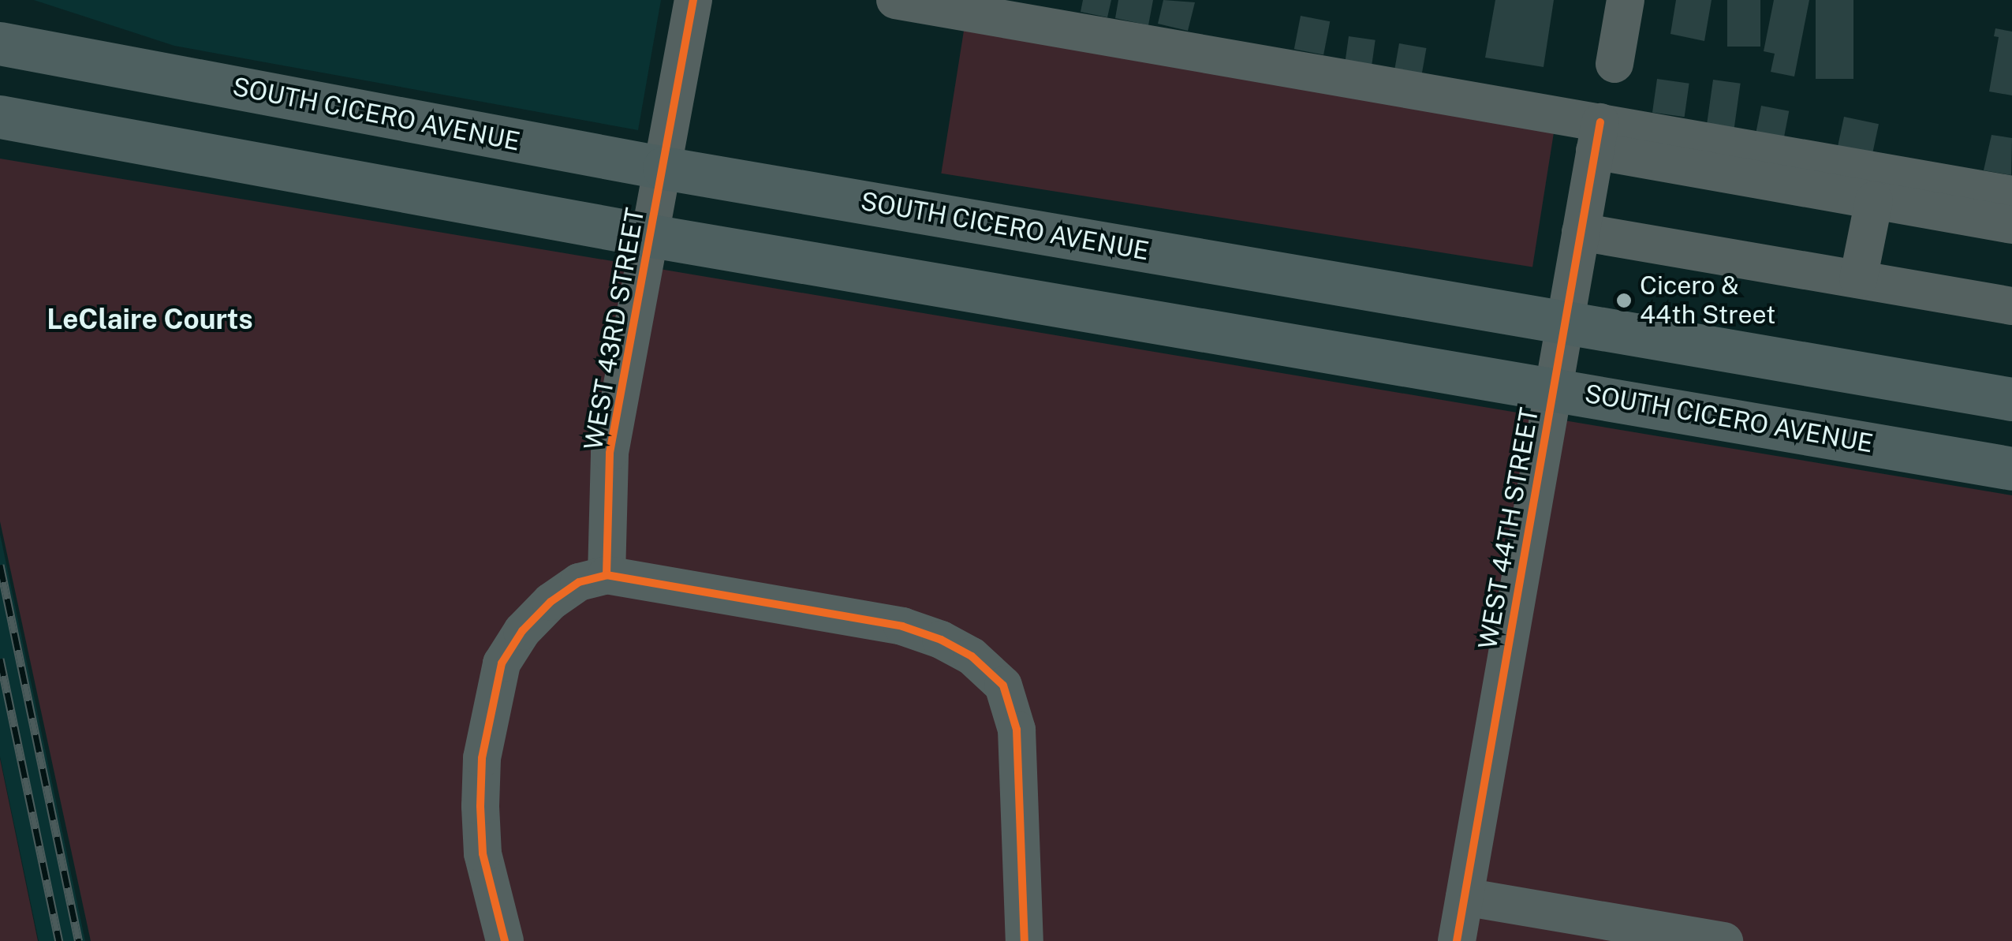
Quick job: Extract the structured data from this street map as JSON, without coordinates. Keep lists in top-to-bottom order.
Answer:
{
  "streets": {
    "main road": ["SOUTH CICERO AVENUE"],
    "street": ["WEST 43RD STREET", "WEST 44TH STREET"]
  },
  "crossings": [
    ["SOUTH CICERO AVENUE", "WEST 43RD STREET"],
    ["SOUTH CICERO AVENUE", "WEST 44TH STREET"]
  ],
  "districts": ["LeClaire Courts"],
  "places": ["Cicero & 44th Street"]
}
